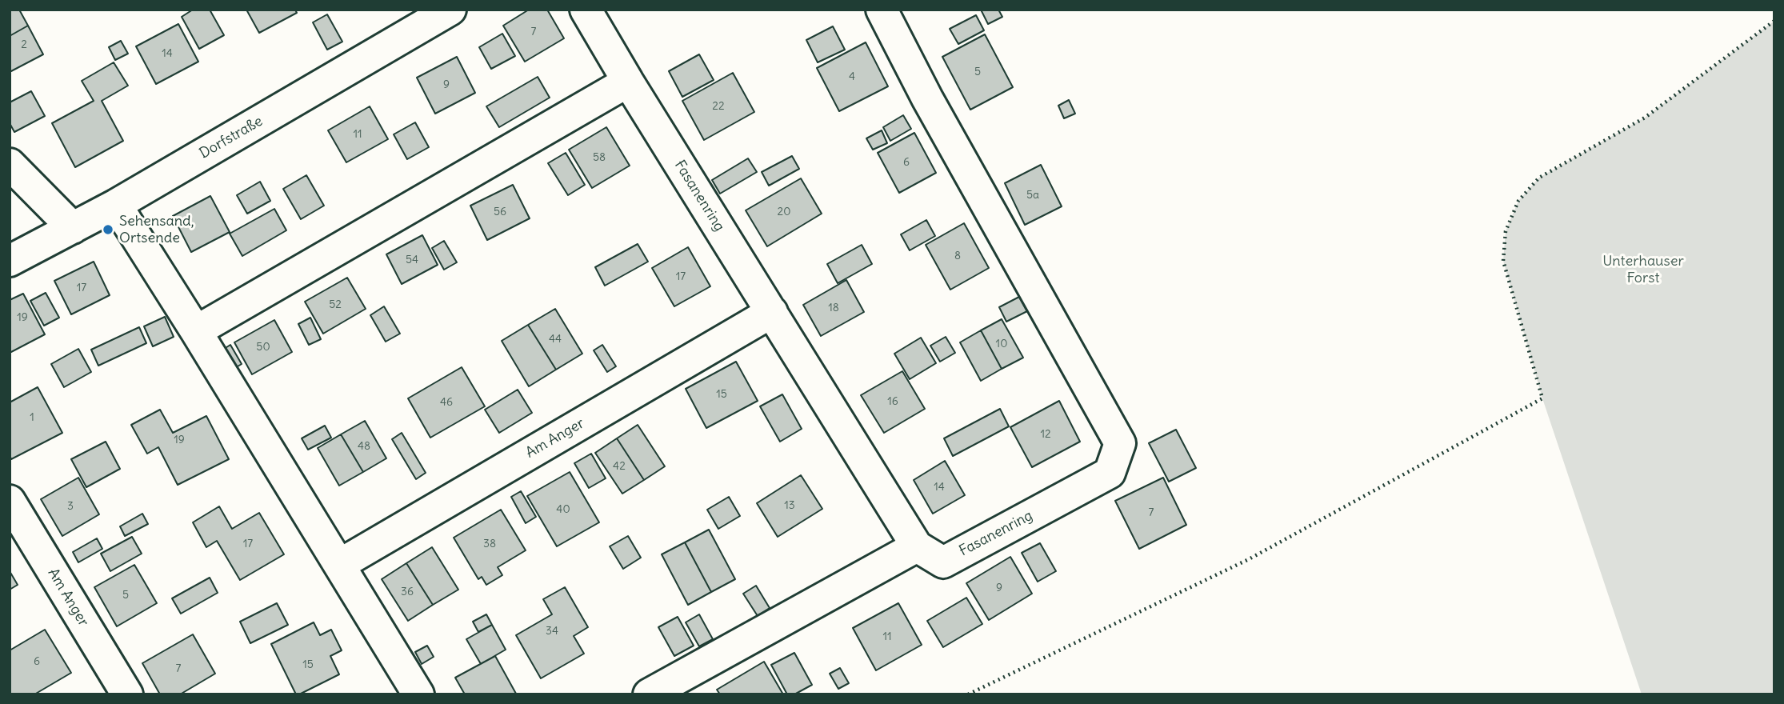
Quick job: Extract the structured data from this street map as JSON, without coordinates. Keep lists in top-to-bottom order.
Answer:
{
  "streets": {
    "street": ["Dorfstraße", "Fasanenring", "Am Anger"]
  },
  "crossings": [
    ["Fasanenring", "Am Anger"]
  ],
  "parks": ["Unterhauser Forst"],
  "places": ["Sehensand, Ortsende"],
  "house_numbers": [
    "7",
    "2",
    "14",
    "5",
    "4",
    "9",
    "22",
    "11",
    "58",
    "6",
    "5a",
    "56",
    "20",
    "8",
    "54",
    "17",
    "17",
    "52",
    "18",
    "19",
    "44",
    "10",
    "50",
    "15",
    "16",
    "46",
    "1",
    "12",
    "19",
    "48",
    "42",
    "14",
    "13",
    "3",
    "40",
    "7",
    "17",
    "38",
    "9",
    "36",
    "5",
    "34",
    "11",
    "6",
    "15",
    "7"
  ]
}
